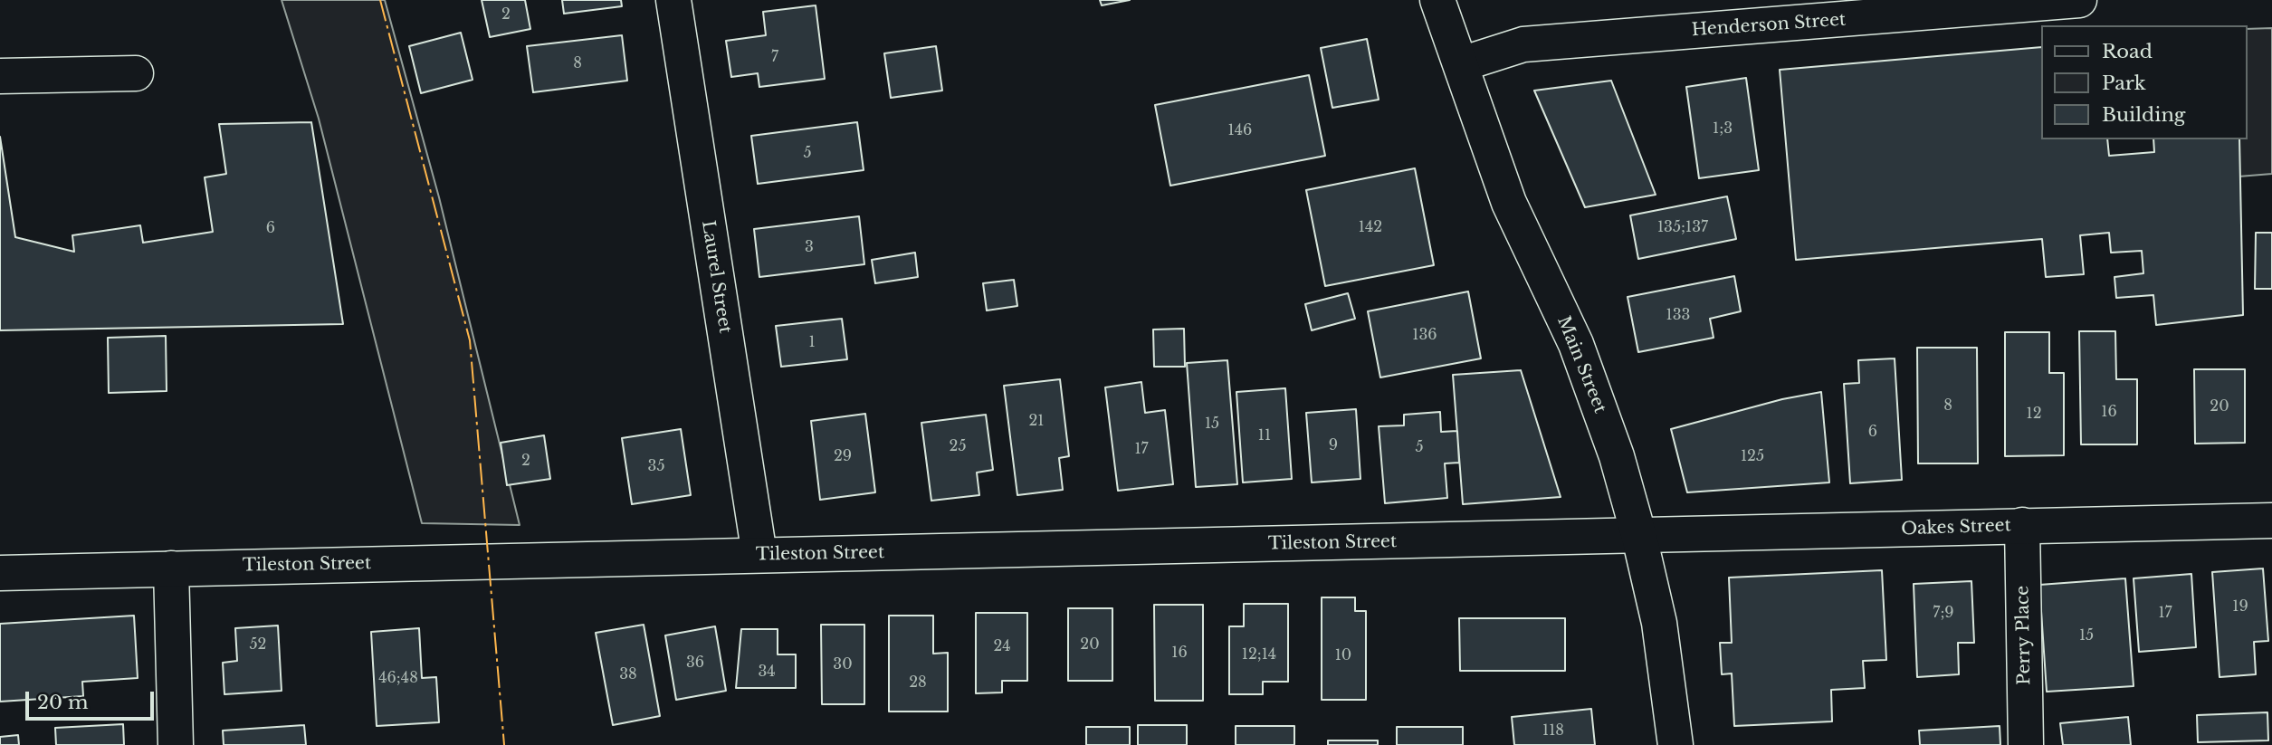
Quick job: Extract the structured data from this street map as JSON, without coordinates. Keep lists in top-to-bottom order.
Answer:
{
  "streets": {
    "main road": [
      "Henderson Street",
      "Laurel Street",
      "Main Street",
      "Oakes Street",
      "Tileston Street",
      "Perry Place"
    ]
  },
  "crossings": [
    ["Henderson Street", "Main Street"],
    ["Laurel Street", "Tileston Street"],
    ["Main Street", "Oakes Street"],
    ["Main Street", "Tileston Street"],
    ["Oakes Street", "Tileston Street"],
    ["Oakes Street", "Perry Place"]
  ],
  "house_numbers": [
    "2",
    "7",
    "8",
    "1;3",
    "146",
    "5",
    "142",
    "135;137",
    "6",
    "3",
    "133",
    "136",
    "1",
    "8",
    "20",
    "16",
    "12",
    "21",
    "15",
    "6",
    "11",
    "9",
    "25",
    "5",
    "17",
    "29",
    "125",
    "2",
    "35",
    "19",
    "7;9",
    "17",
    "15",
    "52",
    "20",
    "24",
    "16",
    "12;14",
    "10",
    "36",
    "30",
    "34",
    "38",
    "46;48",
    "28",
    "118"
  ],
  "legend": ["Road", "Park", "Building"],
  "scale_bar": "20 m"
}
